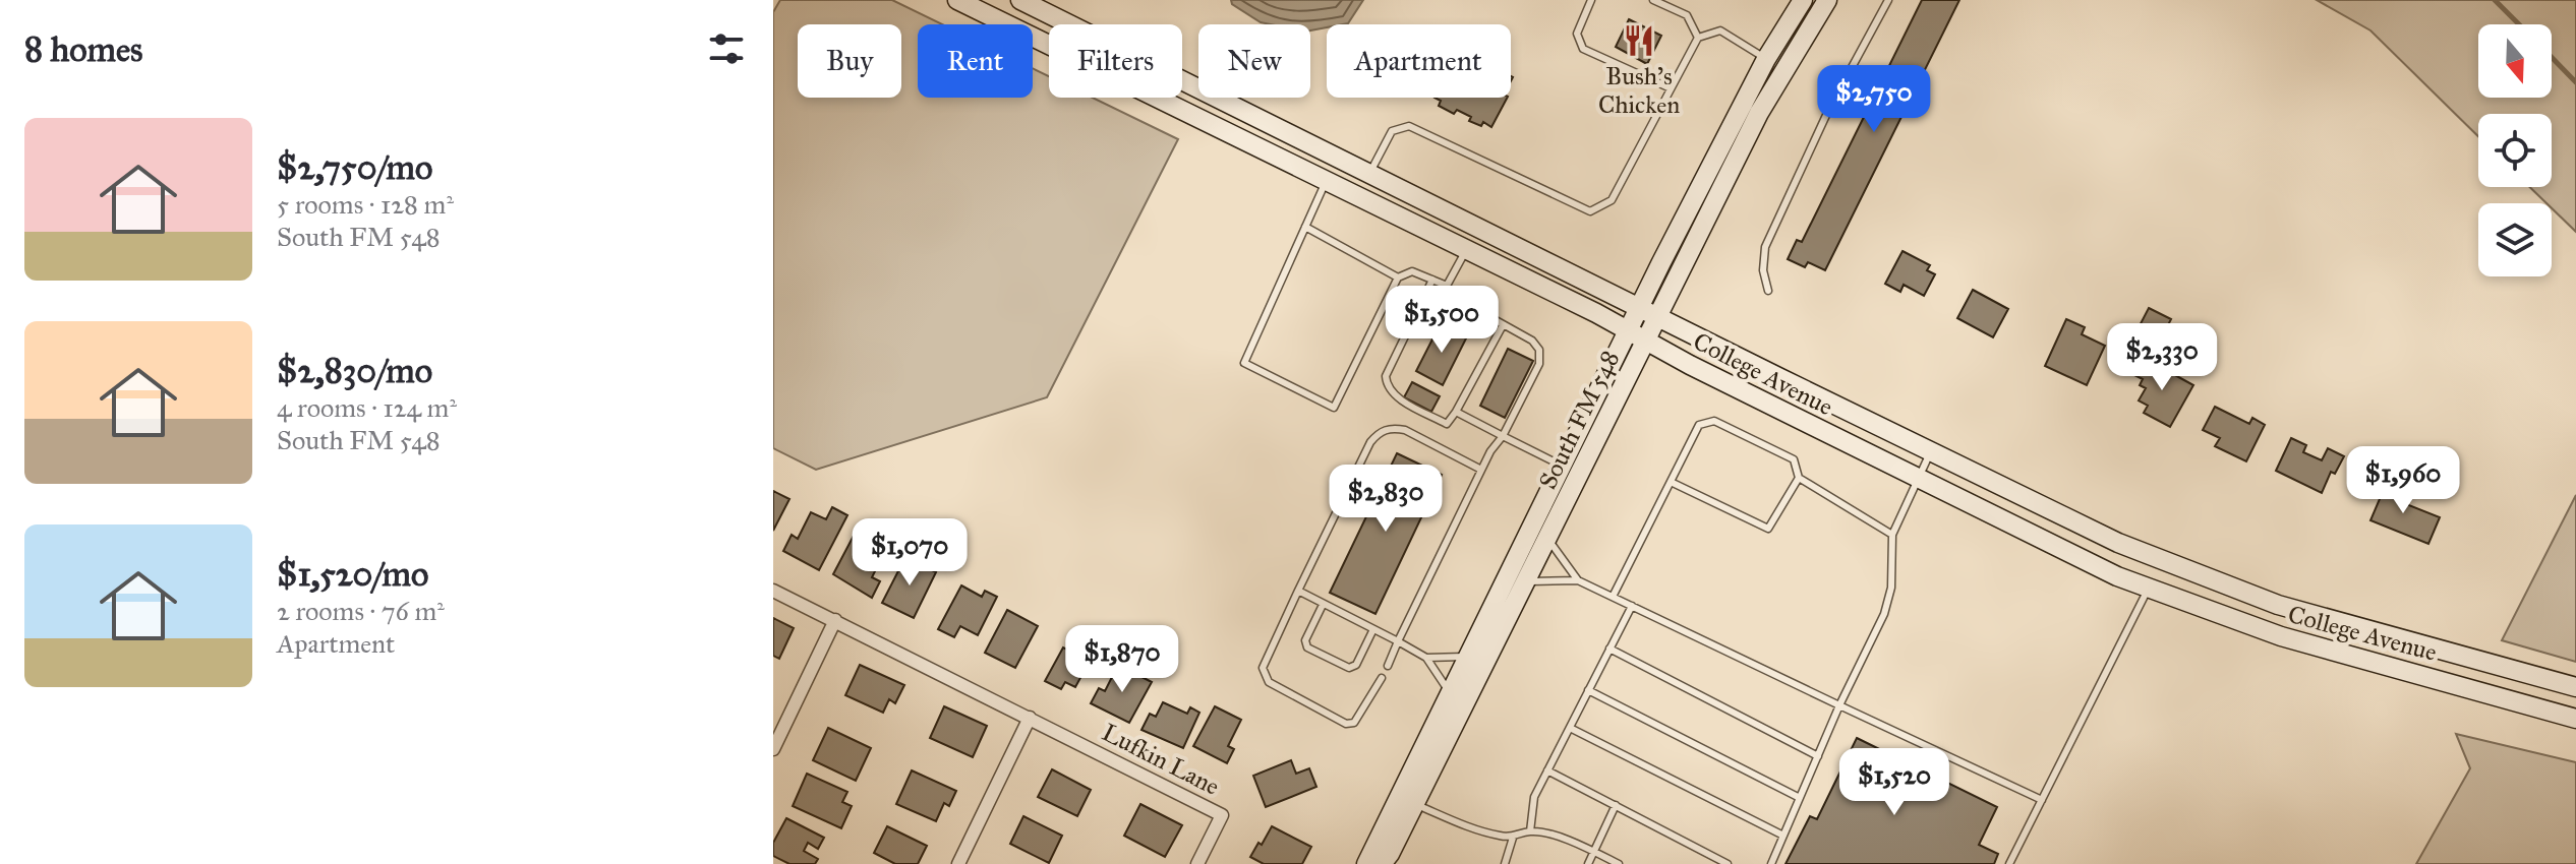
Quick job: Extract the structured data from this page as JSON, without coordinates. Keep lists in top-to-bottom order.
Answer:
{
  "streets": {
    "main road": ["College Avenue", "South FM 548"],
    "street": ["Lufkin Lane"]
  },
  "crossings": [
    ["College Avenue", "South FM 548"]
  ],
  "places": {
    "restaurant": ["Bush's Chicken"]
  },
  "north": "bottom",
  "page": {
    "heading": "8 homes",
    "chip": [
      "Buy",
      "Rent",
      "Filters",
      "New",
      "Apartment"
    ],
    "price": [
      "$2,750",
      "$1,500",
      "$2,330",
      "$1,960",
      "$2,830",
      "$1,070",
      "$1,870",
      "$1,520"
    ],
    "list": [
      {
        "name": "$2,750/mo",
        "note": "5 rooms · 128 m² · South FM 548"
      },
      {
        "name": "$2,830/mo",
        "note": "4 rooms · 124 m² · South FM 548"
      },
      {
        "name": "$1,520/mo",
        "note": "2 rooms · 76 m² · Apartment"
      }
    ]
  }
}
